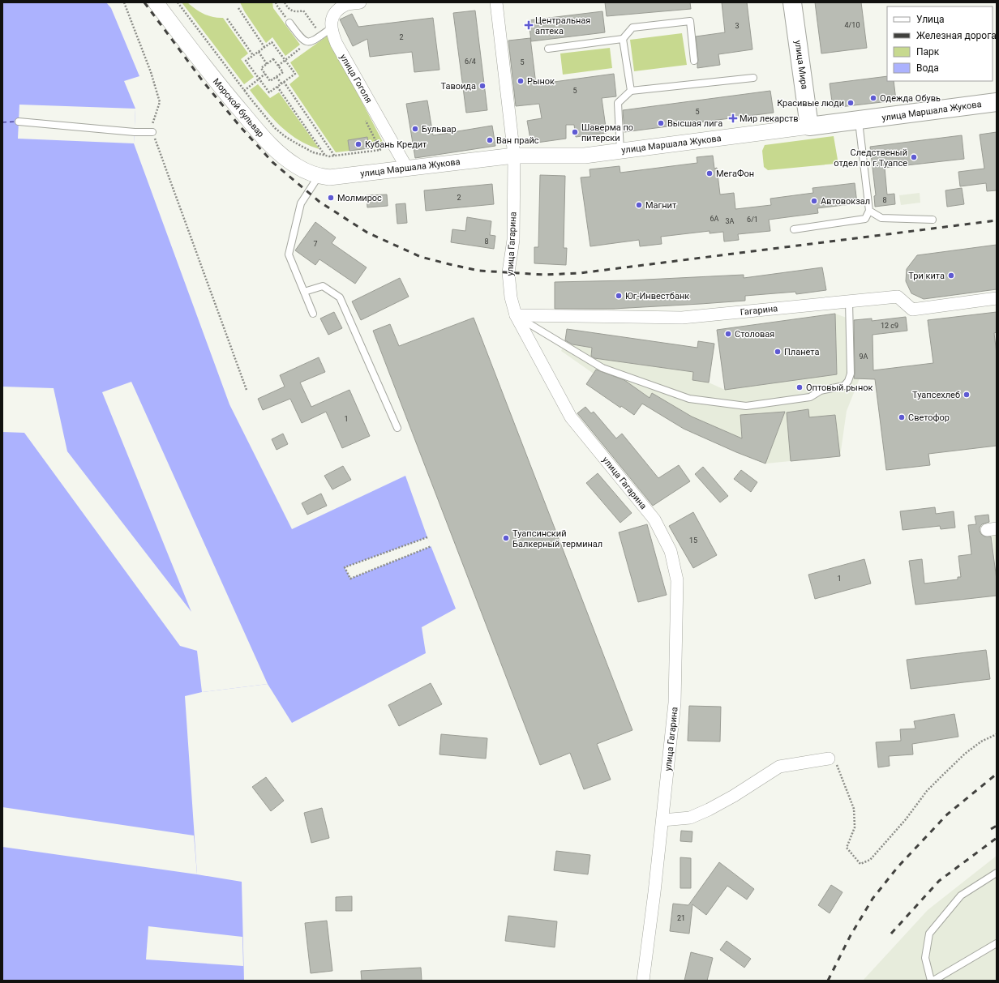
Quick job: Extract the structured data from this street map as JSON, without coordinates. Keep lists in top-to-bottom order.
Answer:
{
  "streets": {
    "main road": ["улица Мира", "улица Маршала Жукова"],
    "street": [
      "улица Гоголя",
      "Морской бульвар",
      "улица Гагарина",
      "Гагарина"
    ]
  },
  "crossings": [
    ["улица Мира", "улица Маршала Жукова"],
    ["улица Гоголя", "улица Маршала Жукова"],
    ["Морской бульвар", "улица Маршала Жукова"],
    ["улица Маршала Жукова", "улица Гагарина"],
    ["улица Гагарина", "Гагарина"]
  ],
  "places": {
    "health": ["Центральная аптека", "Мир лекарств"],
    "other": [
      "Рынок",
      "Тавоида",
      "Одежда Обувь",
      "Красивые люди",
      "Высшая лига",
      "Бульвар",
      "Шаверма по питерски",
      "Ван прайс",
      "Кубань Кредит",
      "Следственый отдел по г.Туапсе",
      "МегаФон",
      "Молмирос",
      "Автовокзал",
      "Магнит",
      "Три кита",
      "Юг-Инвестбанк",
      "Столовая",
      "Планета",
      "Оптовый рынок",
      "Туапсехлеб",
      "Светофор",
      "Туапсинский Балкерный терминал"
    ]
  },
  "house_numbers": [
    "4/10",
    "3",
    "2",
    "6/4",
    "5",
    "5",
    "5",
    "2",
    "8",
    "6А",
    "6/1",
    "3А",
    "8",
    "7",
    "12 с9",
    "9А",
    "1",
    "15",
    "1",
    "21"
  ],
  "legend": [
    "Улица",
    "Железная дорога",
    "Парк",
    "Вода"
  ]
}
